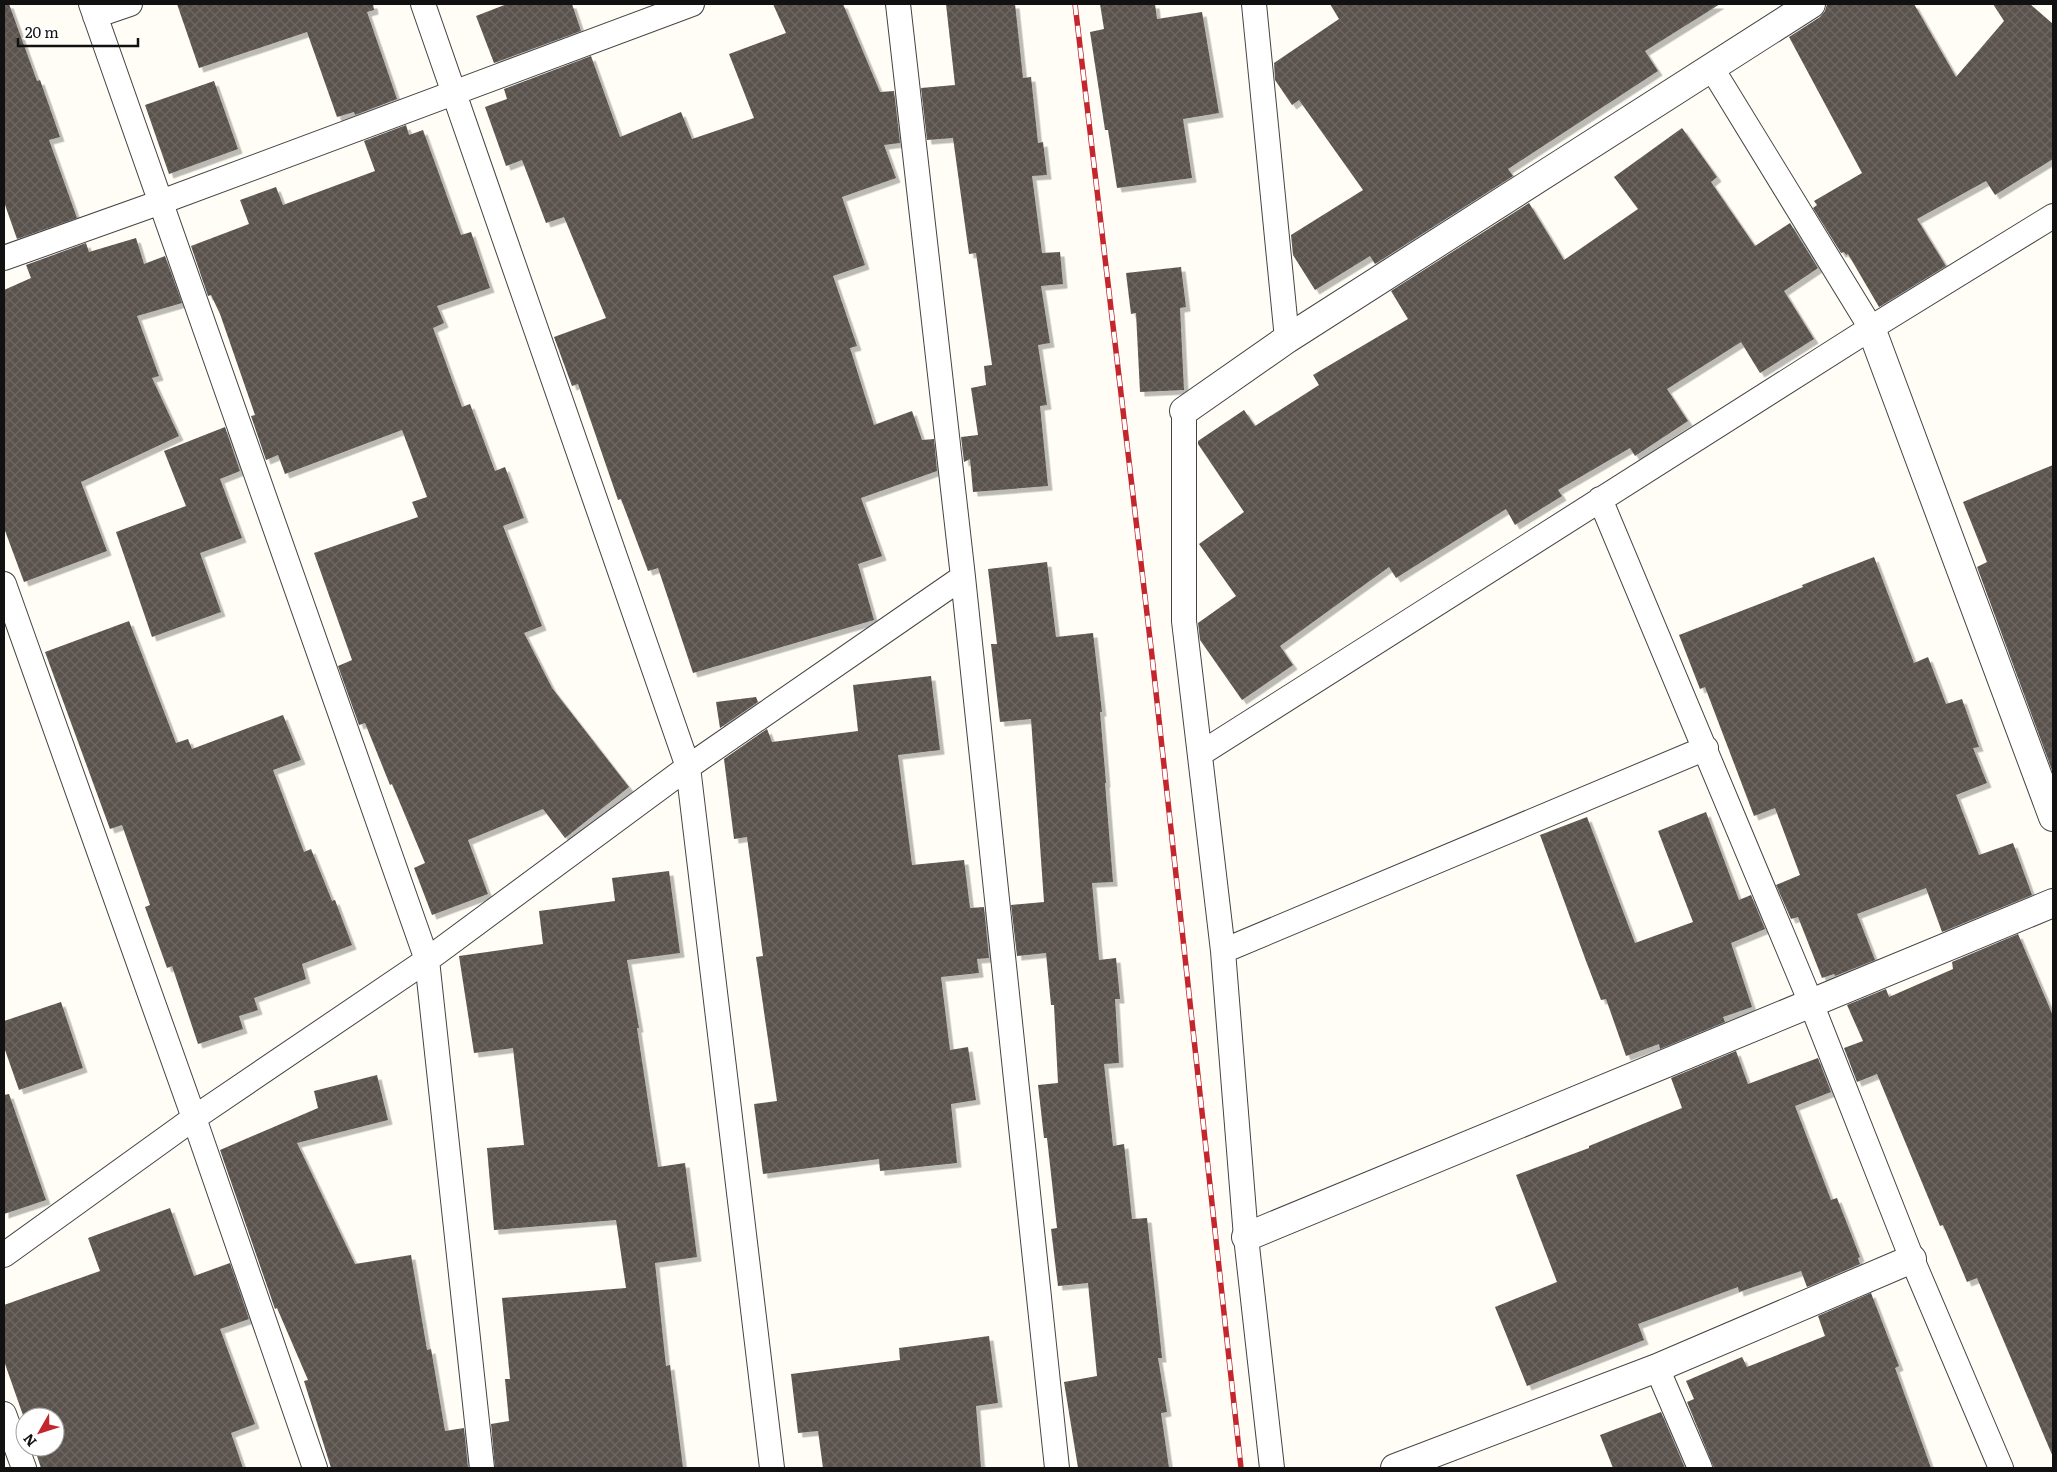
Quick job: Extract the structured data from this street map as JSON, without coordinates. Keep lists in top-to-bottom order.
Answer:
{
  "scale_bar": "20 m",
  "north": "bottom left"
}
